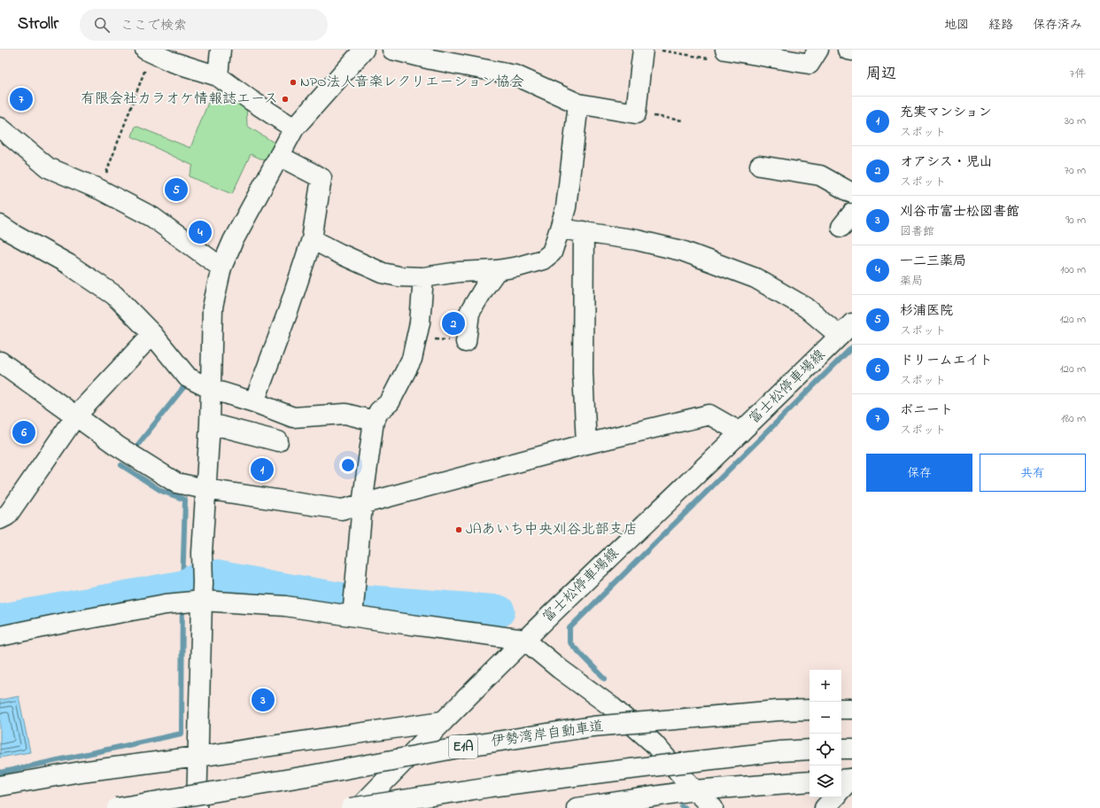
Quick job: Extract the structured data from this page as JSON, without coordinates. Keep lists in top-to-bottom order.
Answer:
{
  "streets": {
    "main road": ["富士松停車場線", "伊勢湾岸自動車道", "E1A"]
  },
  "places": ["NPO法人音楽レクリエーション協会", "有限会社カラオケ情報誌エース", "JAあいち中央刈谷北部支店"],
  "page": {
    "header": "Strollr",
    "search": "ここで検索",
    "nav": ["地図", "経路", "保存済み"],
    "heading": ["周辺", "7件"],
    "pins": [
      "7",
      "5",
      "4",
      "2",
      "6",
      "1",
      "3"
    ],
    "list": [
      {
        "mark": "1",
        "name": "充実マンション",
        "note": "スポット",
        "value": "30 m"
      },
      {
        "mark": "2",
        "name": "オアシス・児山",
        "note": "スポット",
        "value": "70 m"
      },
      {
        "mark": "3",
        "name": "刈谷市富士松図書館",
        "note": "図書館",
        "value": "90 m"
      },
      {
        "mark": "4",
        "name": "一二三薬局",
        "note": "薬局",
        "value": "100 m"
      },
      {
        "mark": "5",
        "name": "杉浦医院",
        "note": "スポット",
        "value": "120 m"
      },
      {
        "mark": "6",
        "name": "ドリームエイト",
        "note": "スポット",
        "value": "120 m"
      },
      {
        "mark": "7",
        "name": "ボニート",
        "note": "スポット",
        "value": "180 m"
      }
    ],
    "buttons": ["保存", "共有"],
    "map_buttons": ["+", "−"]
  }
}
